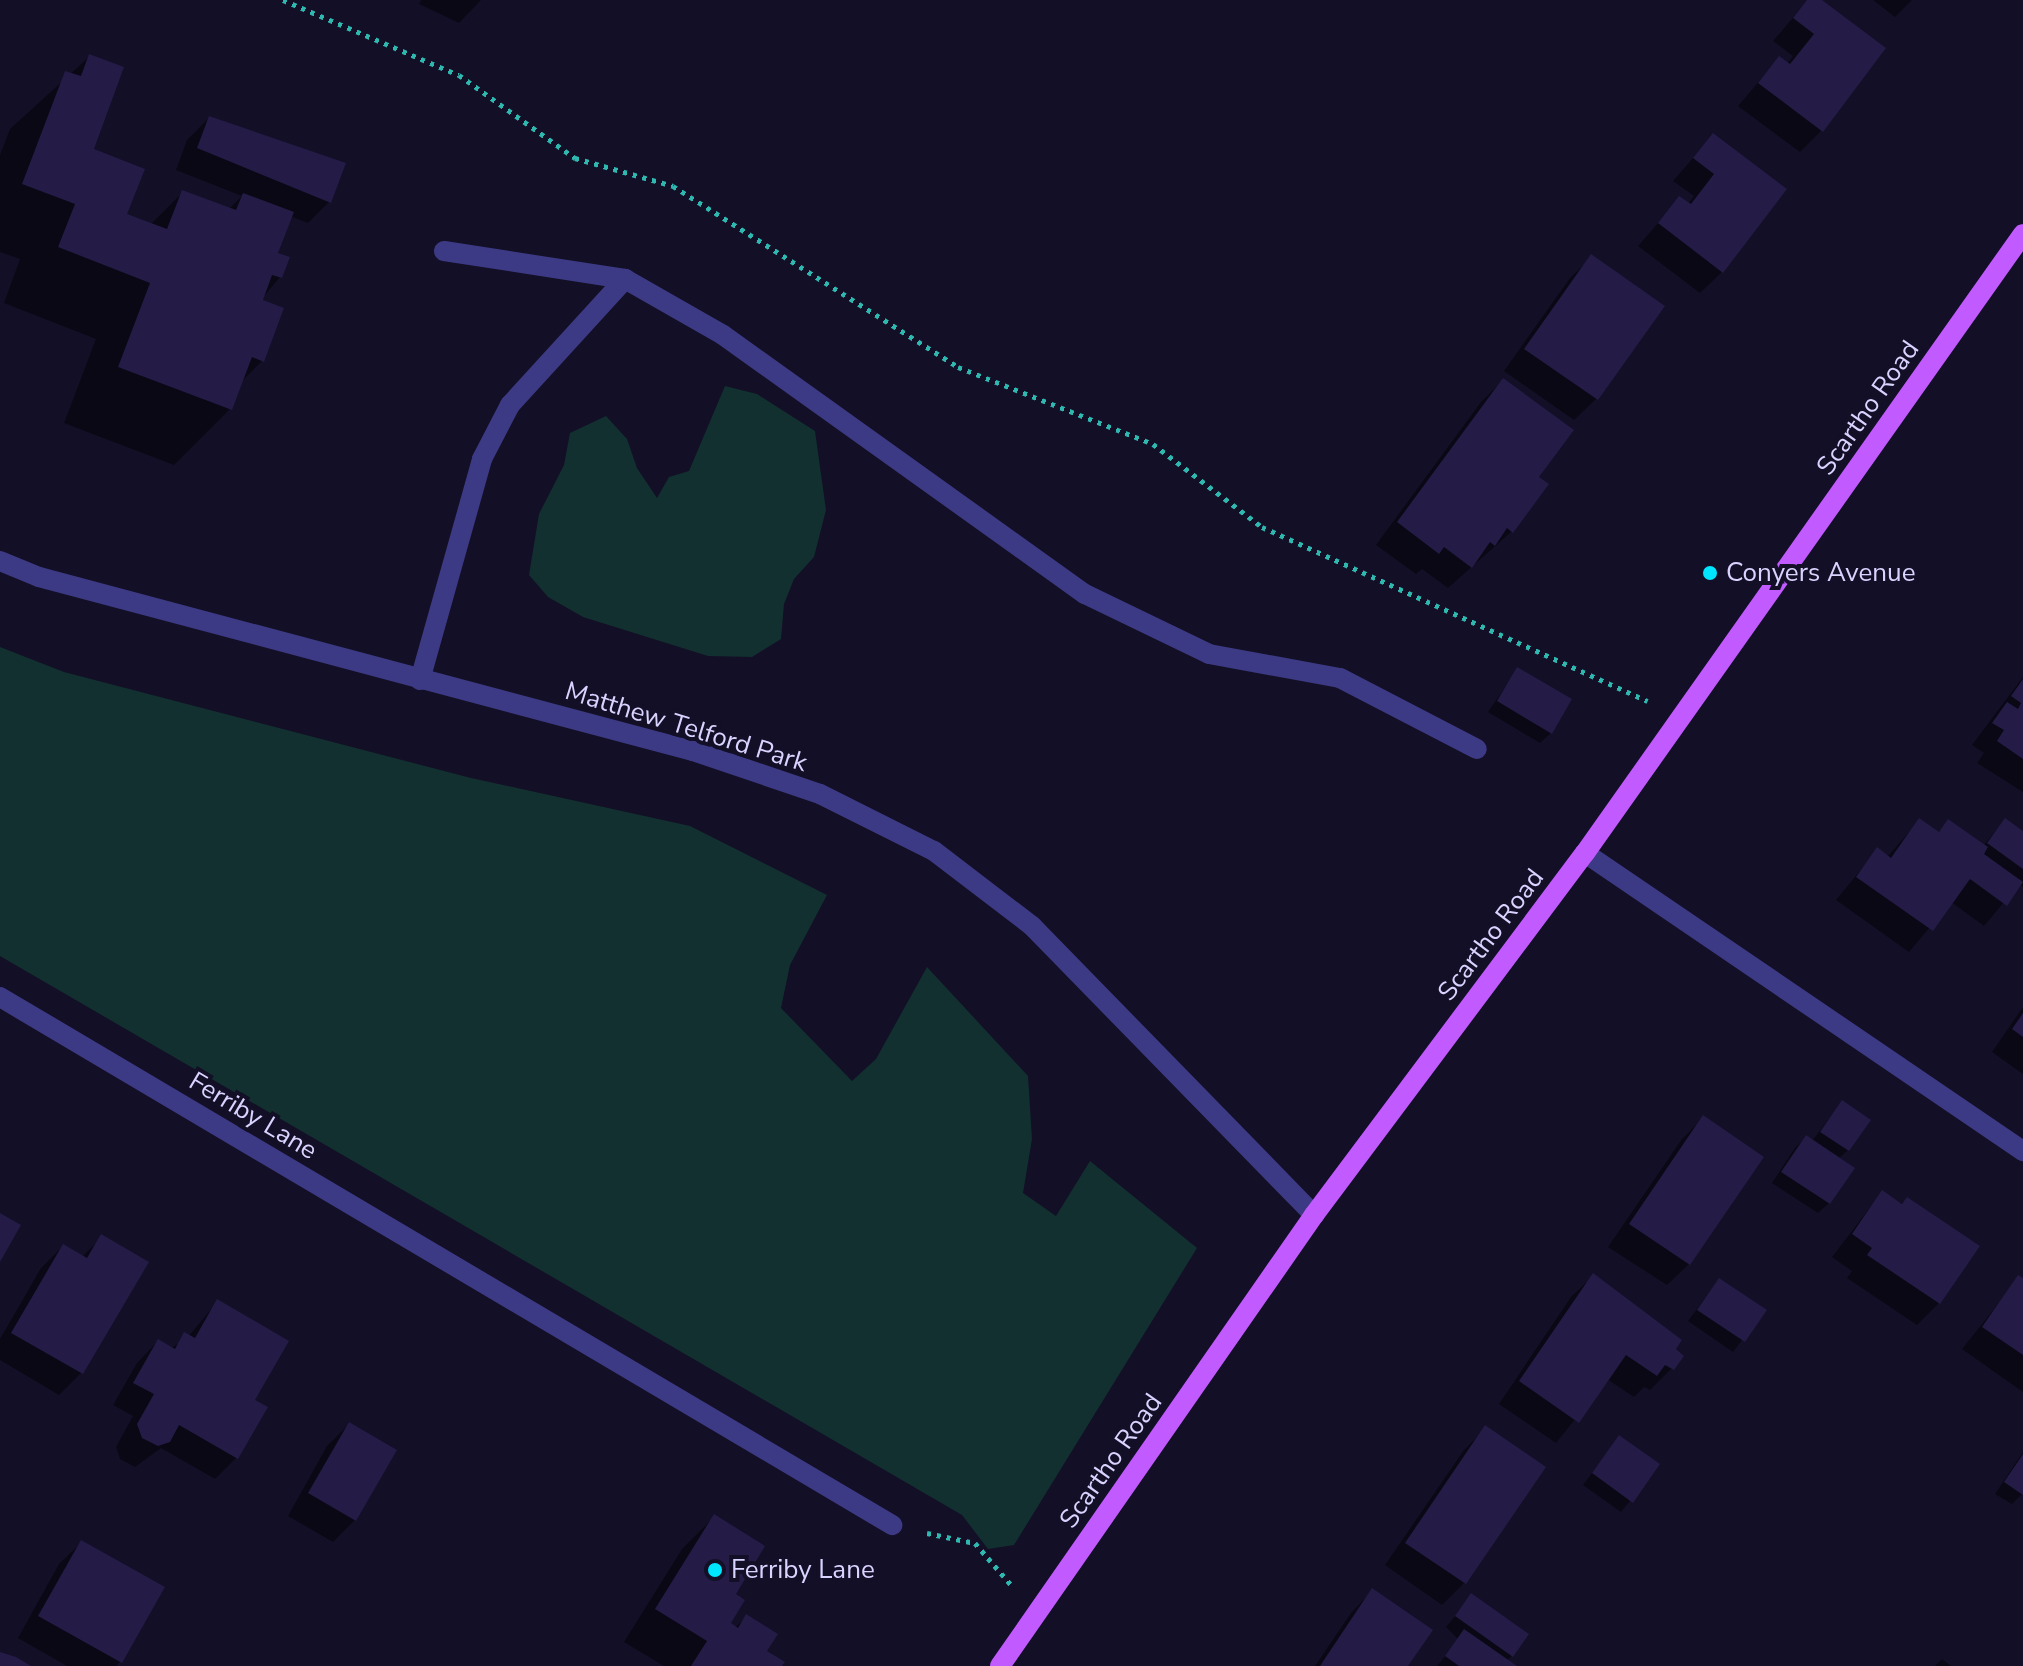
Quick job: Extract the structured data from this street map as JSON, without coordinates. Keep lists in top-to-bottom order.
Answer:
{
  "streets": {
    "main road": ["Scartho Road"],
    "street": ["Matthew Telford Park", "Ferriby Lane"]
  },
  "crossings": [
    ["Scartho Road", "Matthew Telford Park"]
  ],
  "places": ["Conyers Avenue", "Ferriby Lane"]
}
